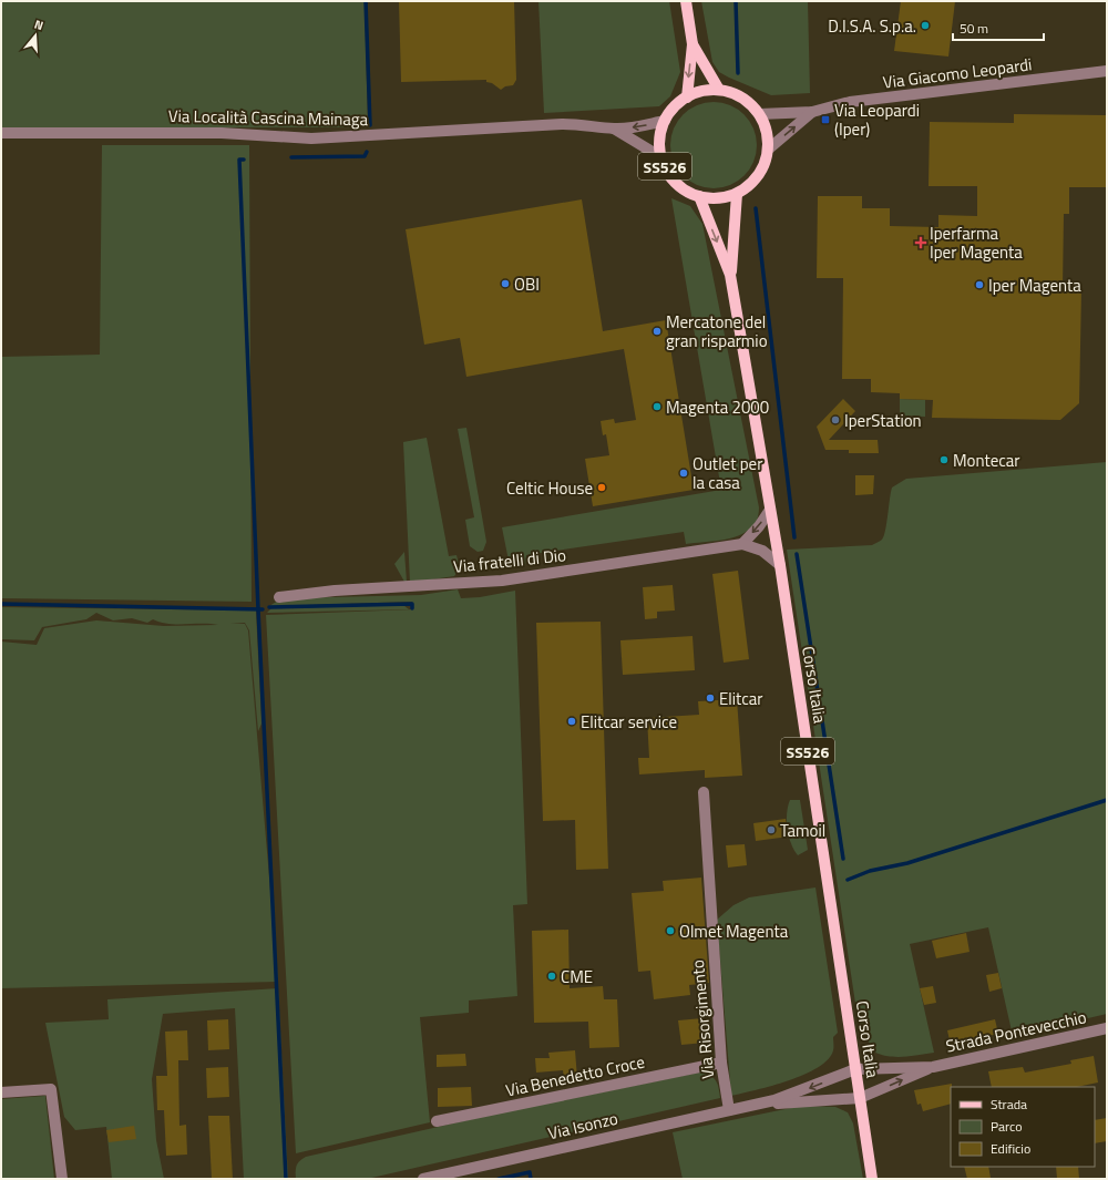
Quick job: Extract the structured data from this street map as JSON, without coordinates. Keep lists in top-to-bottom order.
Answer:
{
  "streets": {
    "main road": ["SS526", "Corso Italia"],
    "street": [
      "Via Giacomo Leopardi",
      "Via Località Cascina Mainaga",
      "Via fratelli di Dio",
      "Via Risorgimento",
      "Strada Pontevecchio",
      "Via Benedetto Croce",
      "Via Isonzo"
    ]
  },
  "crossings": [
    ["Via Giacomo Leopardi", "Via Località Cascina Mainaga"],
    ["Via Giacomo Leopardi", "SS526"],
    ["Via Giacomo Leopardi", "Corso Italia"],
    ["Via Località Cascina Mainaga", "SS526"],
    ["Via Località Cascina Mainaga", "Corso Italia"],
    ["SS526", "Corso Italia"],
    ["Via fratelli di Dio", "Corso Italia"],
    ["Corso Italia", "Strada Pontevecchio"],
    ["Corso Italia", "Via Isonzo"],
    ["Via Risorgimento", "Via Benedetto Croce"],
    ["Via Risorgimento", "Via Isonzo"],
    ["Strada Pontevecchio", "Via Isonzo"]
  ],
  "places": {
    "other": [
      "D.I.S.A. S.p.a.",
      "OBI",
      "Iper Magenta",
      "Mercatone del gran risparmio",
      "Magenta 2000",
      "IperStation",
      "Montecar",
      "Outlet per la casa",
      "Celtic House",
      "Elitcar",
      "Elitcar service",
      "Tamoil",
      "Olmet Magenta",
      "CME"
    ],
    "transit": ["Via Leopardi (Iper)"],
    "health": ["Iperfarma Iper Magenta"]
  },
  "legend": ["Strada", "Parco", "Edificio"],
  "scale_bar": "50 m",
  "north": "top"
}
